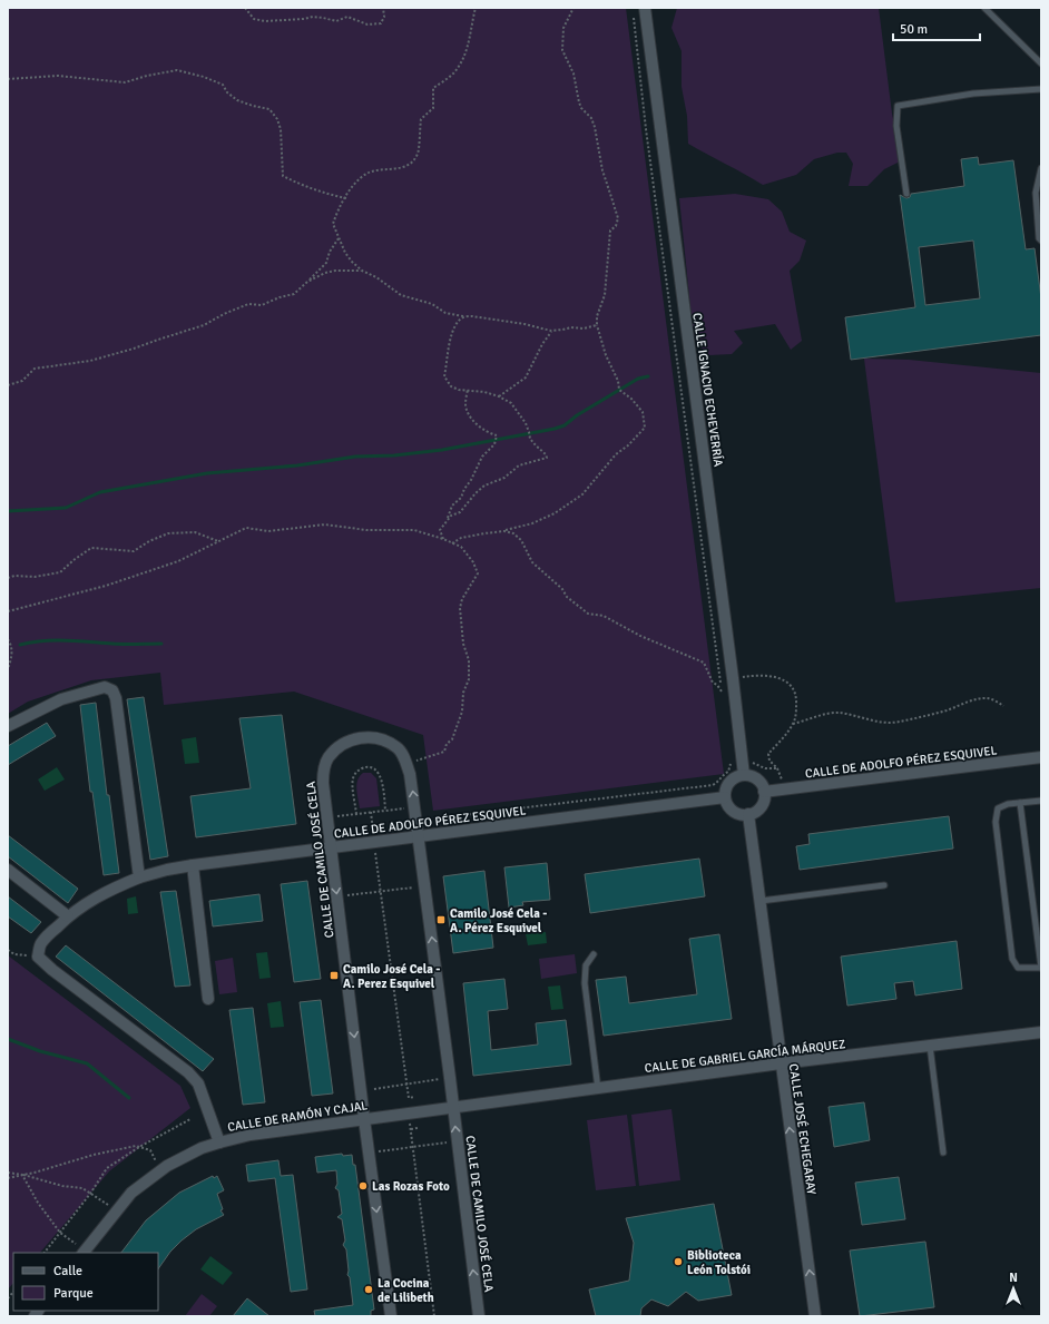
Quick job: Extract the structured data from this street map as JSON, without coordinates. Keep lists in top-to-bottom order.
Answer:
{
  "streets": {
    "street": [
      "CALLE IGNACIO ECHEVERRÍA",
      "CALLE DE ADOLFO PÉREZ ESQUIVEL",
      "CALLE DE CAMILO JOSÉ CELA",
      "CALLE DE GABRIEL GARCÍA MÁRQUEZ",
      "CALLE DE RAMÓN Y CAJAL",
      "CALLE JOSÉ ECHEGARAY"
    ]
  },
  "crossings": [
    ["CALLE IGNACIO ECHEVERRÍA", "CALLE DE ADOLFO PÉREZ ESQUIVEL"],
    ["CALLE IGNACIO ECHEVERRÍA", "CALLE JOSÉ ECHEGARAY"],
    ["CALLE DE ADOLFO PÉREZ ESQUIVEL", "CALLE DE CAMILO JOSÉ CELA"],
    ["CALLE DE ADOLFO PÉREZ ESQUIVEL", "CALLE DE RAMÓN Y CAJAL"],
    ["CALLE DE ADOLFO PÉREZ ESQUIVEL", "CALLE JOSÉ ECHEGARAY"],
    ["CALLE DE CAMILO JOSÉ CELA", "CALLE DE GABRIEL GARCÍA MÁRQUEZ"],
    ["CALLE DE CAMILO JOSÉ CELA", "CALLE DE RAMÓN Y CAJAL"],
    ["CALLE DE GABRIEL GARCÍA MÁRQUEZ", "CALLE DE RAMÓN Y CAJAL"],
    ["CALLE DE GABRIEL GARCÍA MÁRQUEZ", "CALLE JOSÉ ECHEGARAY"]
  ],
  "one_way": ["CALLE JOSÉ ECHEGARAY"],
  "places": {
    "transit": ["Camilo José Cela - A. Pérez Esquivel", "Camilo José Cela - A. Perez Esquivel"],
    "other": ["Las Rozas Foto", "Biblioteca León Tolstói", "La Cocina de Lilibeth"]
  },
  "legend": ["Calle", "Parque"],
  "scale_bar": "50 m",
  "north": "top"
}
